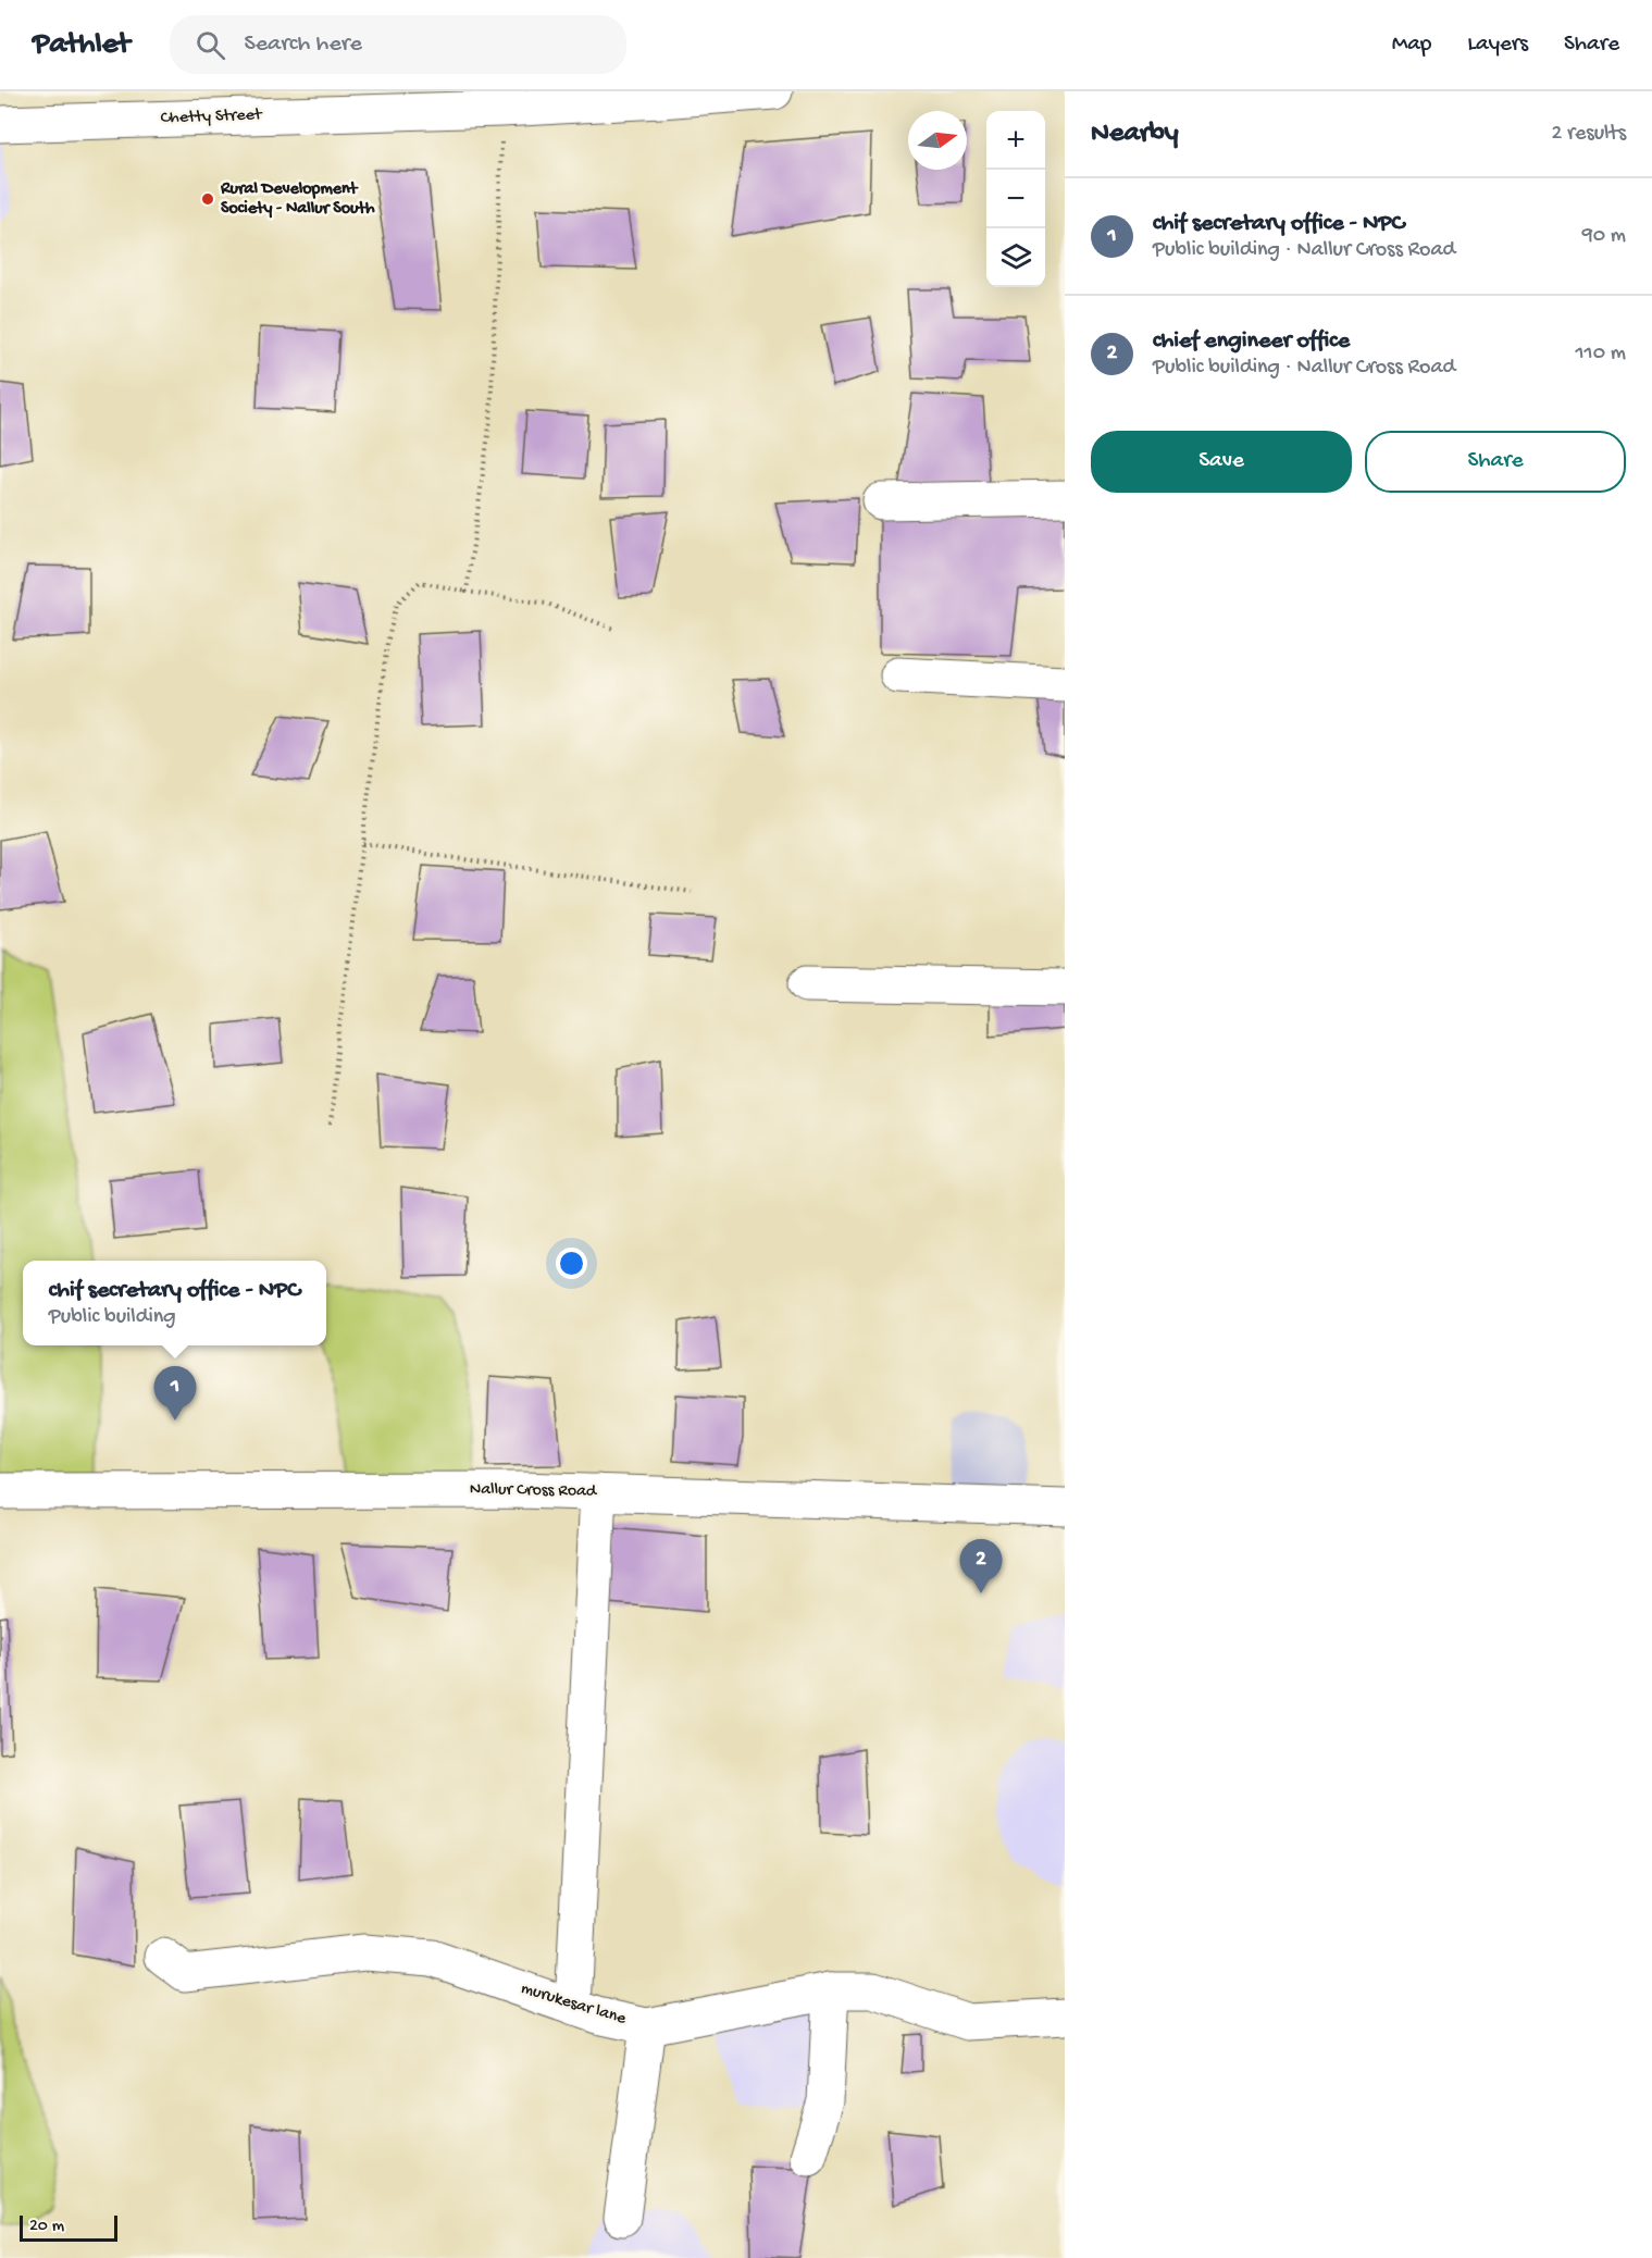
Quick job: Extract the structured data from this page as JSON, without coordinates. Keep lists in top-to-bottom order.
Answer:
{
  "streets": {
    "street": ["Chetty Street", "Nallur Cross Road", "murukesar lane"]
  },
  "places": ["Rural Development Society - Nallur South"],
  "scale_bar": "20 m",
  "north": "right",
  "page": {
    "header": "Pathlet",
    "search": "Search here",
    "nav": ["Map", "Layers", "Share"],
    "heading": ["Nearby", "2 results"],
    "map_buttons": ["+", "−"],
    "list": [
      {
        "mark": "1",
        "name": "chif secretary office - NPC",
        "note": "Public building · Nallur Cross Road",
        "value": "90 m"
      },
      {
        "mark": "2",
        "name": "chief engineer office",
        "note": "Public building · Nallur Cross Road",
        "value": "110 m"
      }
    ],
    "buttons": ["Save", "Share"],
    "popup": ["chif secretary office - NPC", "Public building"],
    "pins": ["1", "2"],
    "scale": "20 m"
  }
}
